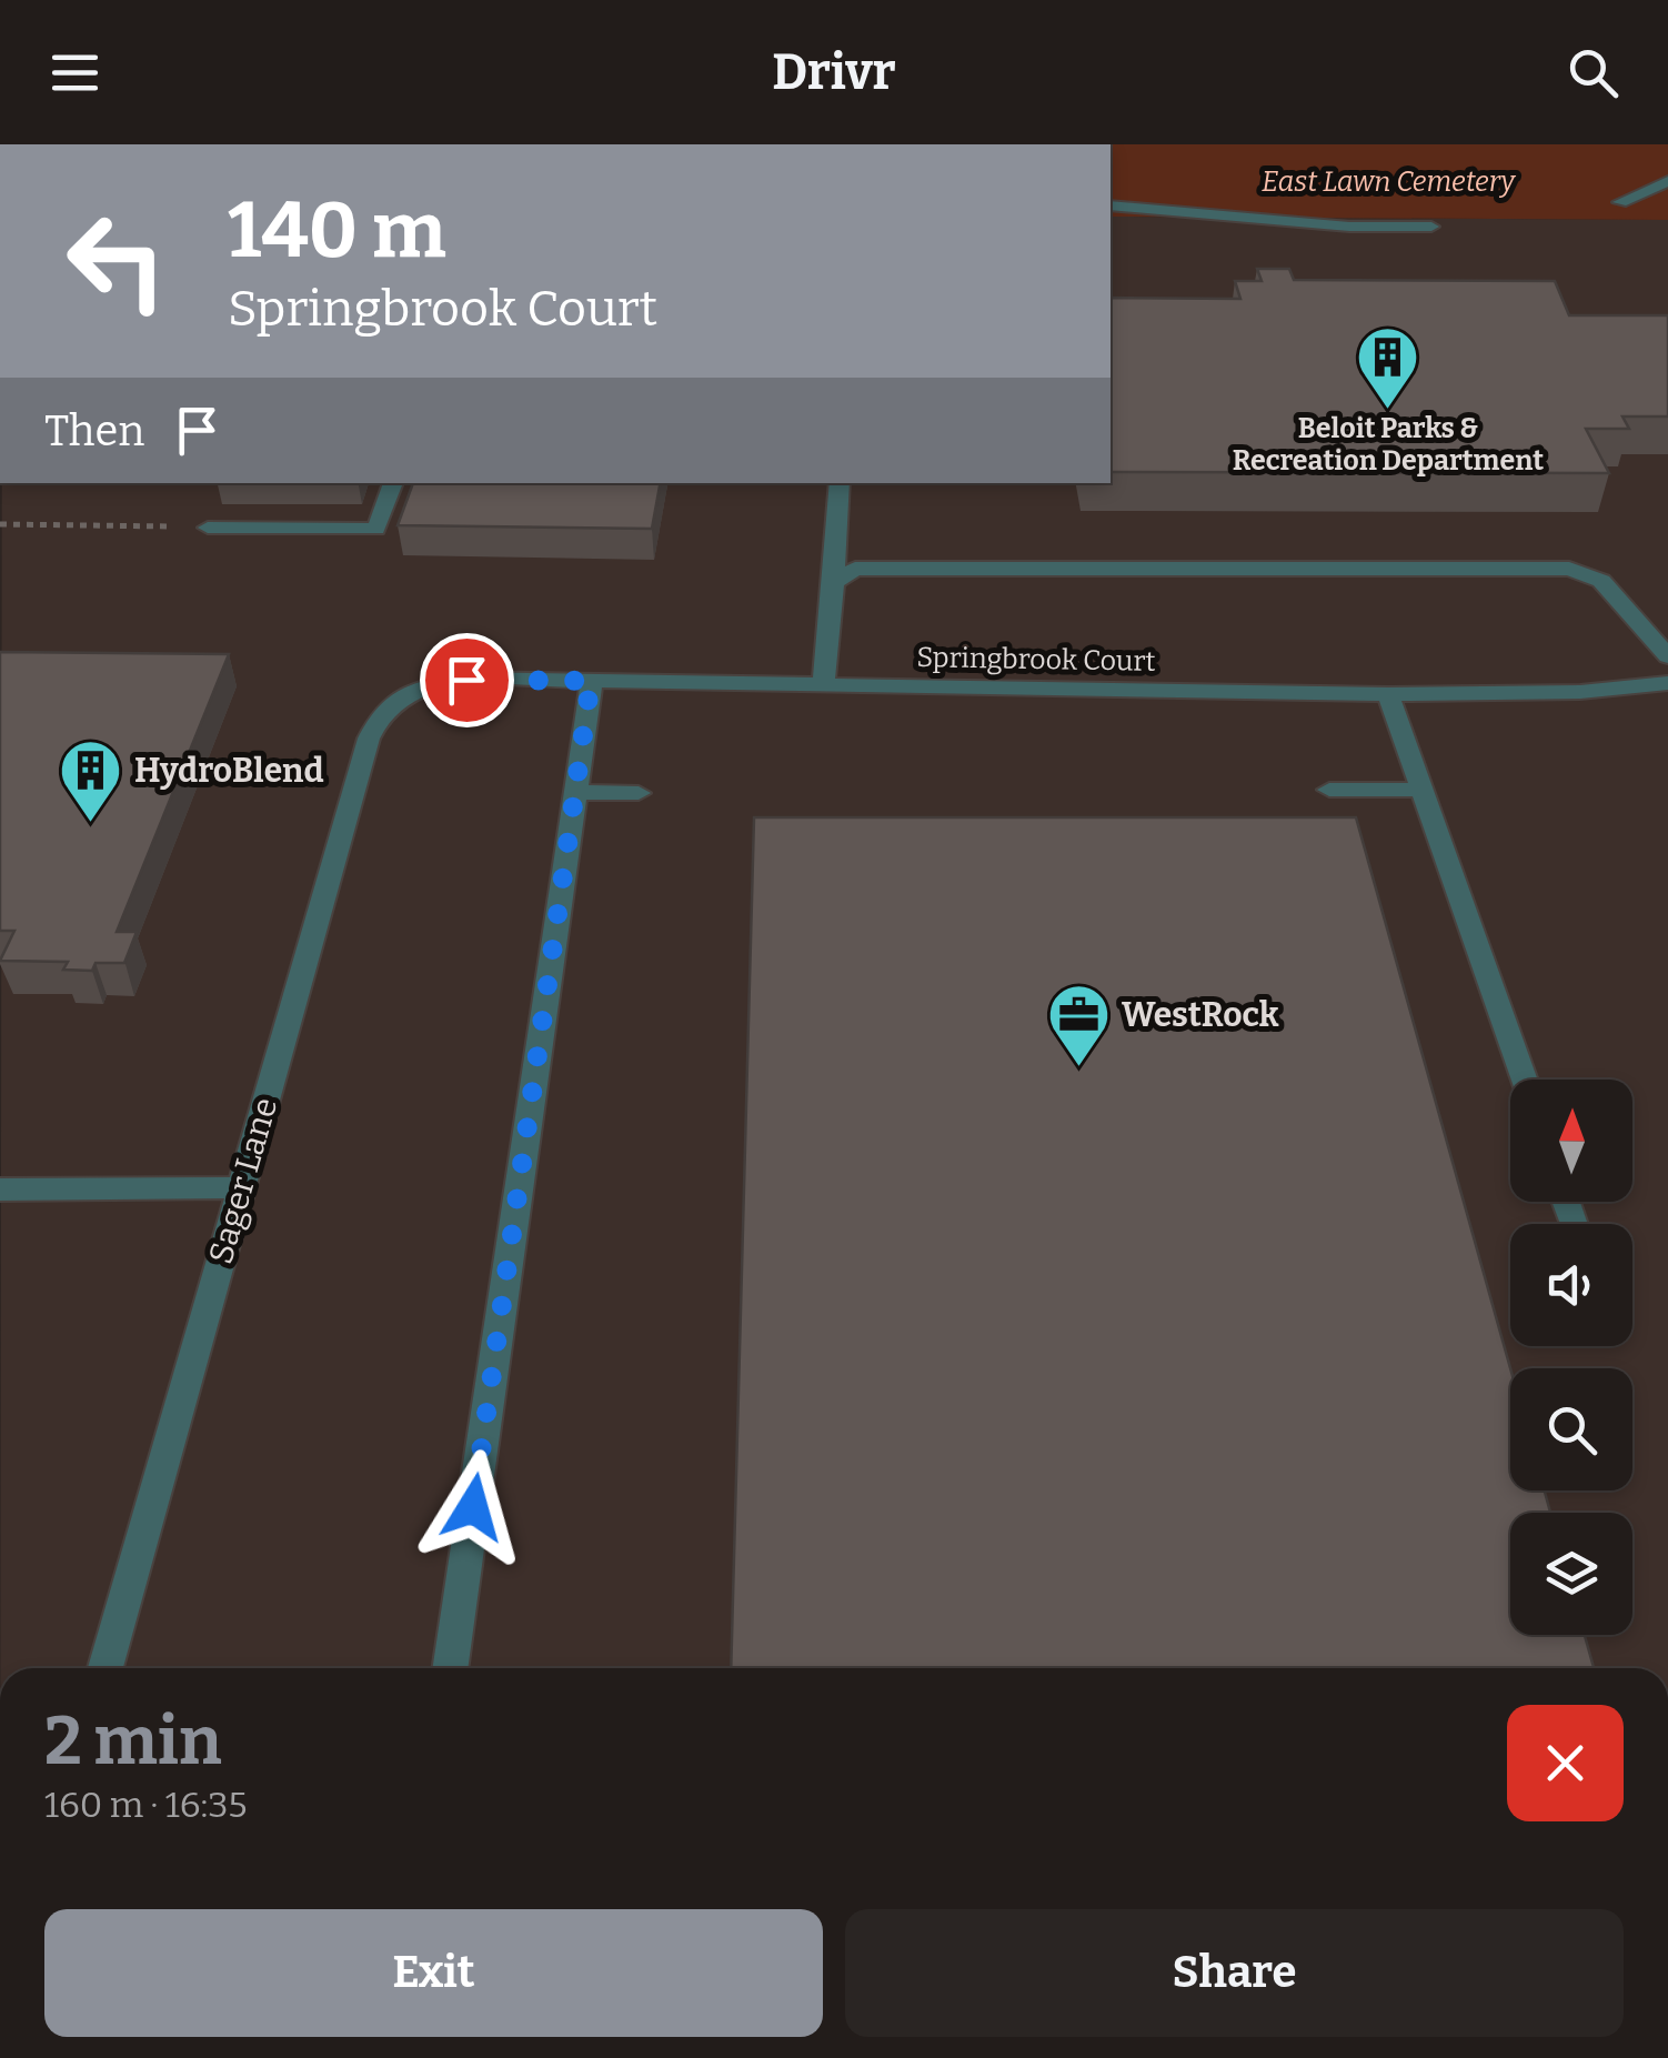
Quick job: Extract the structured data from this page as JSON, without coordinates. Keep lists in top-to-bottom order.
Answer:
{
  "streets": {
    "street": ["Springbrook Court", "Sager Lane"]
  },
  "crossings": [
    ["Springbrook Court", "Sager Lane"]
  ],
  "parks": ["East Lawn Cemetery"],
  "places": {
    "building": ["Beloit Parks & Recreation Department", "HydroBlend"],
    "office": ["WestRock"]
  },
  "north": "top",
  "page": {
    "header": "Drivr",
    "turn": ["140 m", "Springbrook Court"],
    "then": "Then",
    "heading": ["2 min", "160 m · 16:35"],
    "buttons": ["Exit", "Share"]
  }
}
